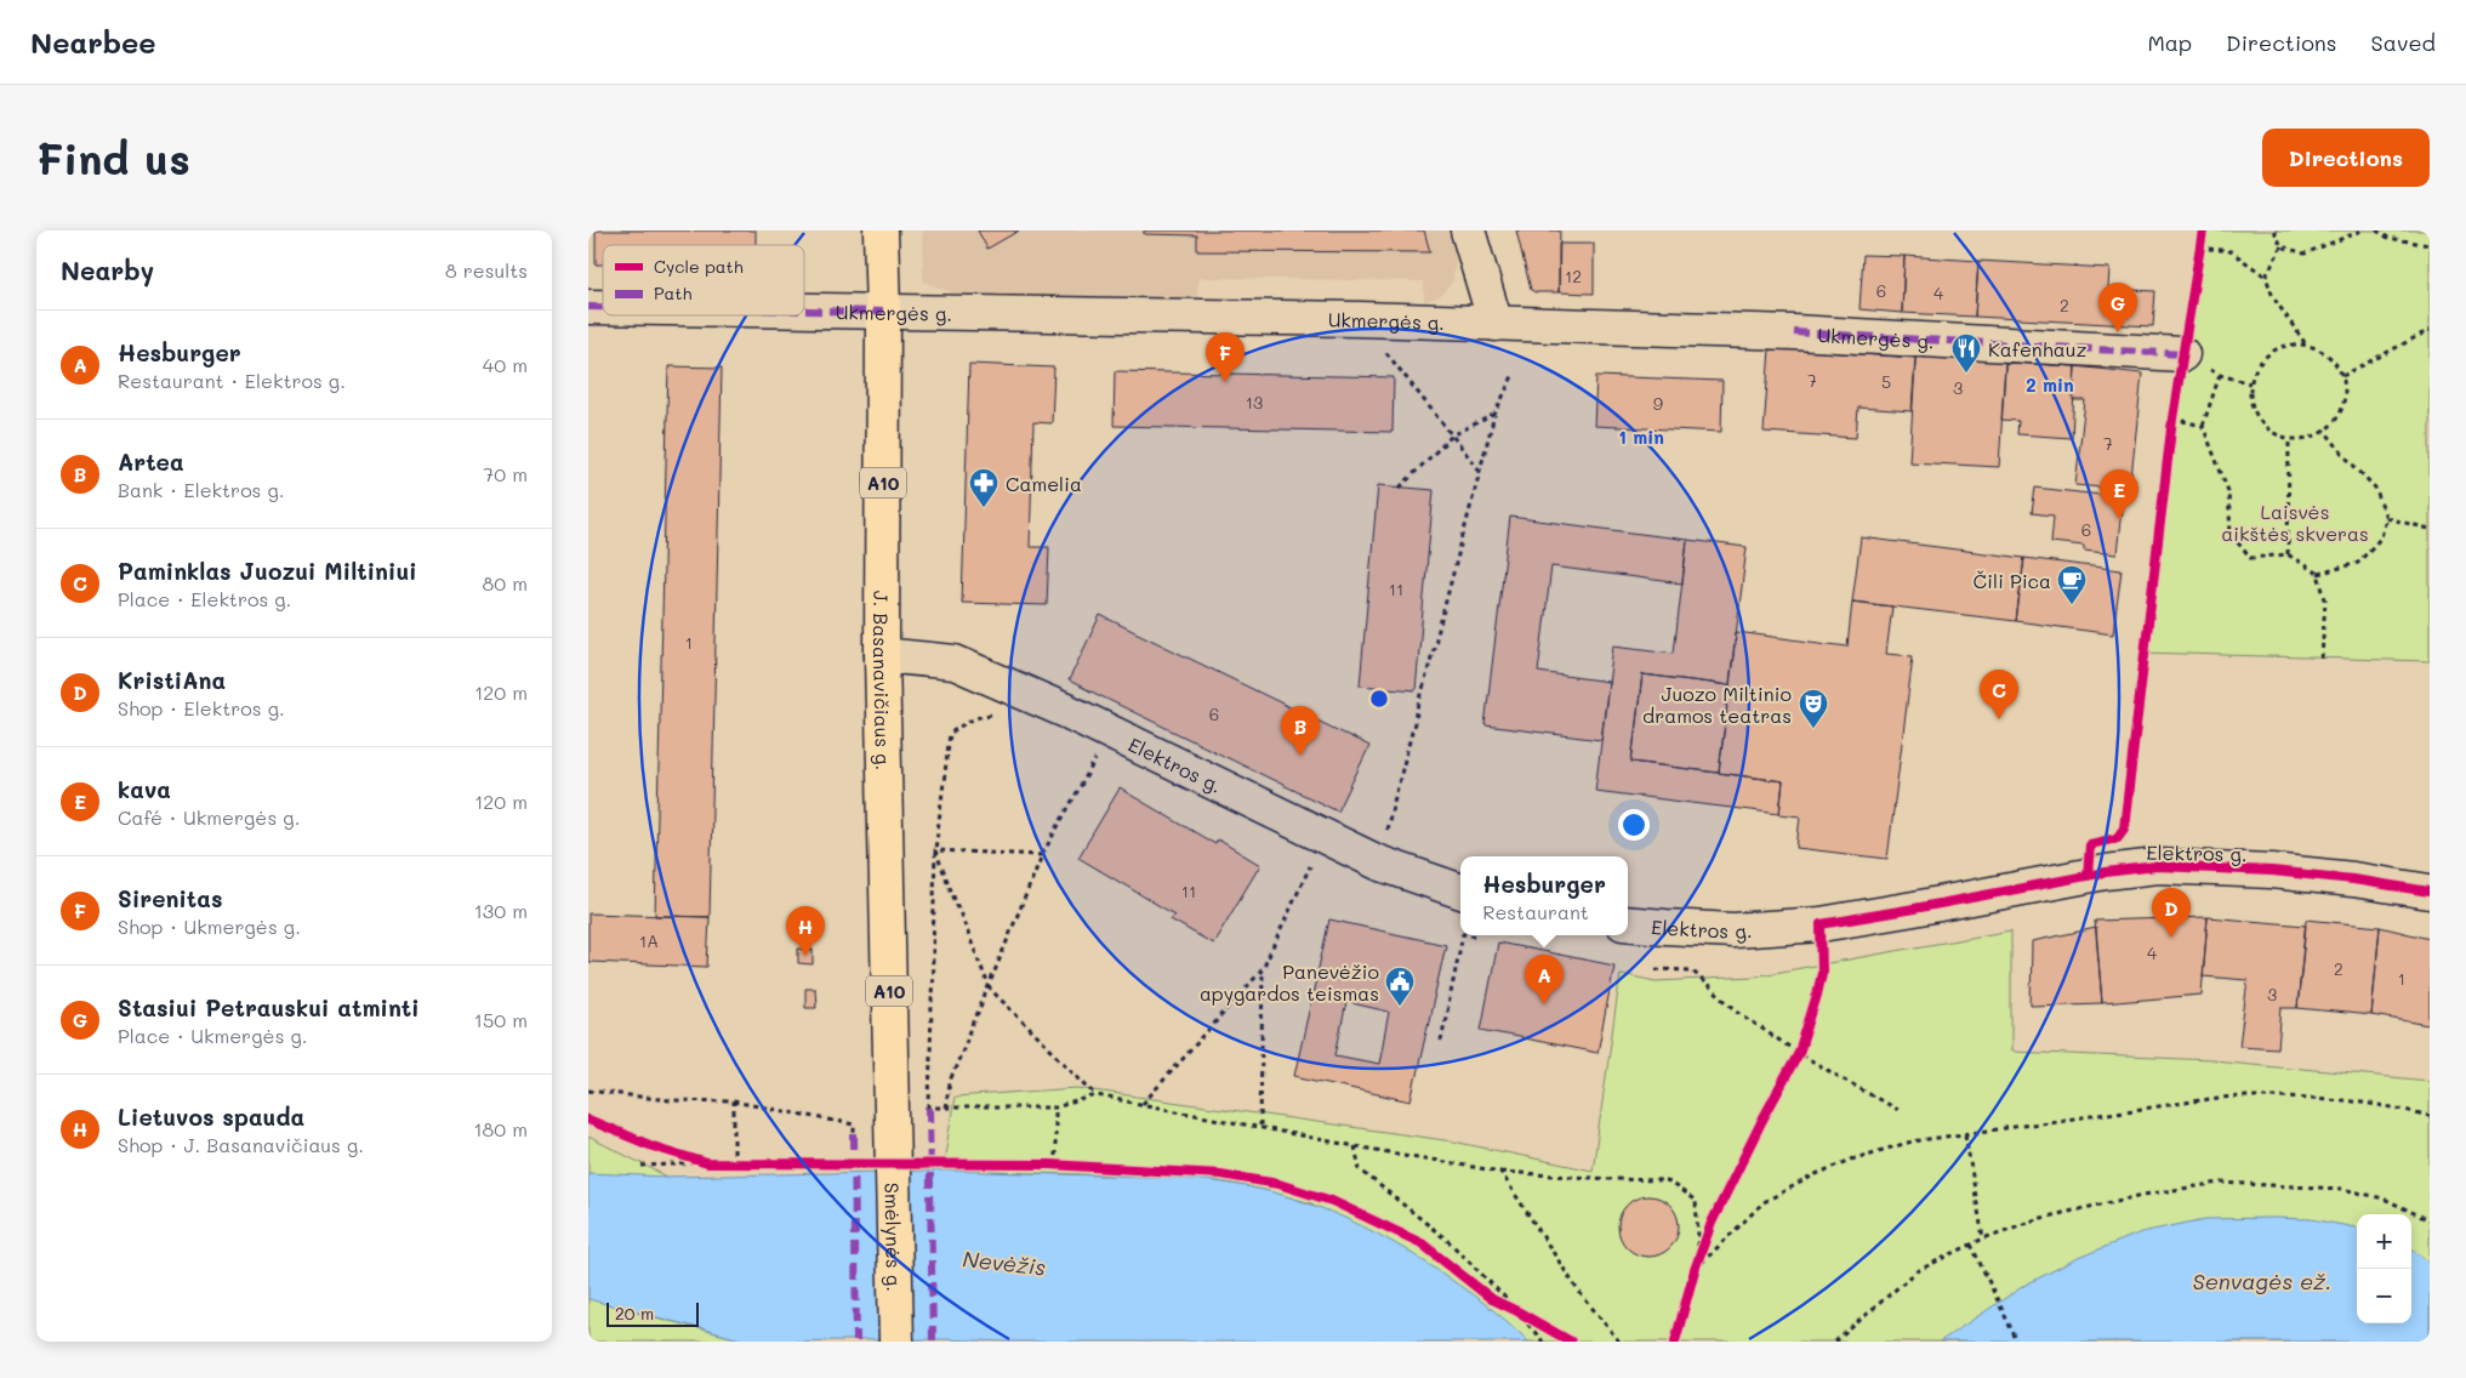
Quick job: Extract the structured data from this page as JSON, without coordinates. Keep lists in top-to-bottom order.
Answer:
{
  "streets": {
    "highway": ["A10", "J. Basanavičiaus g.", "Smėlynės g."],
    "street": ["Ukmergės g.", "Elektros g."]
  },
  "crossings": [
    ["Ukmergės g.", "J. Basanavičiaus g."],
    ["J. Basanavičiaus g.", "Elektros g."],
    ["J. Basanavičiaus g.", "Smėlynės g."]
  ],
  "water": ["Nevėžis", "Senvagės ež."],
  "parks": ["Laisvės aikštės skveras"],
  "places": {
    "restaurant": ["Kafenhauz"],
    "pharmacy": ["Camelia"],
    "cafe": ["Čili Pica"],
    "theatre": ["Juozo Miltinio dramos teatras"],
    "public building": ["Panevėžio apygardos teismas"]
  },
  "house_numbers": [
    "12",
    "6",
    "4",
    "2",
    "7",
    "5",
    "3",
    "13",
    "9",
    "7",
    "6",
    "11",
    "1",
    "6",
    "11",
    "1A",
    "4",
    "2",
    "1",
    "3"
  ],
  "legend": ["Cycle path", "Path"],
  "scale_bar": "20 m",
  "page": {
    "header": "Nearbee",
    "nav": ["Map", "Directions", "Saved"],
    "buttons": "Directions",
    "title": "Find us",
    "heading": ["Nearby", "8 results"],
    "pins": [
      "G",
      "F",
      "E",
      "C",
      "B",
      "D",
      "H",
      "A"
    ],
    "list": [
      {
        "mark": "A",
        "name": "Hesburger",
        "note": "Restaurant · Elektros g.",
        "value": "40 m"
      },
      {
        "mark": "B",
        "name": "Artea",
        "note": "Bank · Elektros g.",
        "value": "70 m"
      },
      {
        "mark": "C",
        "name": "Paminklas Juozui Miltiniui",
        "note": "Place · Elektros g.",
        "value": "80 m"
      },
      {
        "mark": "D",
        "name": "KristiAna",
        "note": "Shop · Elektros g.",
        "value": "120 m"
      },
      {
        "mark": "E",
        "name": "kava",
        "note": "Café · Ukmergės g.",
        "value": "120 m"
      },
      {
        "mark": "F",
        "name": "Sirenitas",
        "note": "Shop · Ukmergės g.",
        "value": "130 m"
      },
      {
        "mark": "G",
        "name": "Stasiui Petrauskui atminti",
        "note": "Place · Ukmergės g.",
        "value": "150 m"
      },
      {
        "mark": "H",
        "name": "Lietuvos spauda",
        "note": "Shop · J. Basanavičiaus g.",
        "value": "180 m"
      }
    ],
    "popup": ["Hesburger", "Restaurant"],
    "map_buttons": ["+", "−"],
    "scale": "20 m"
  },
  "rings": ["2 min", "1 min"]
}
